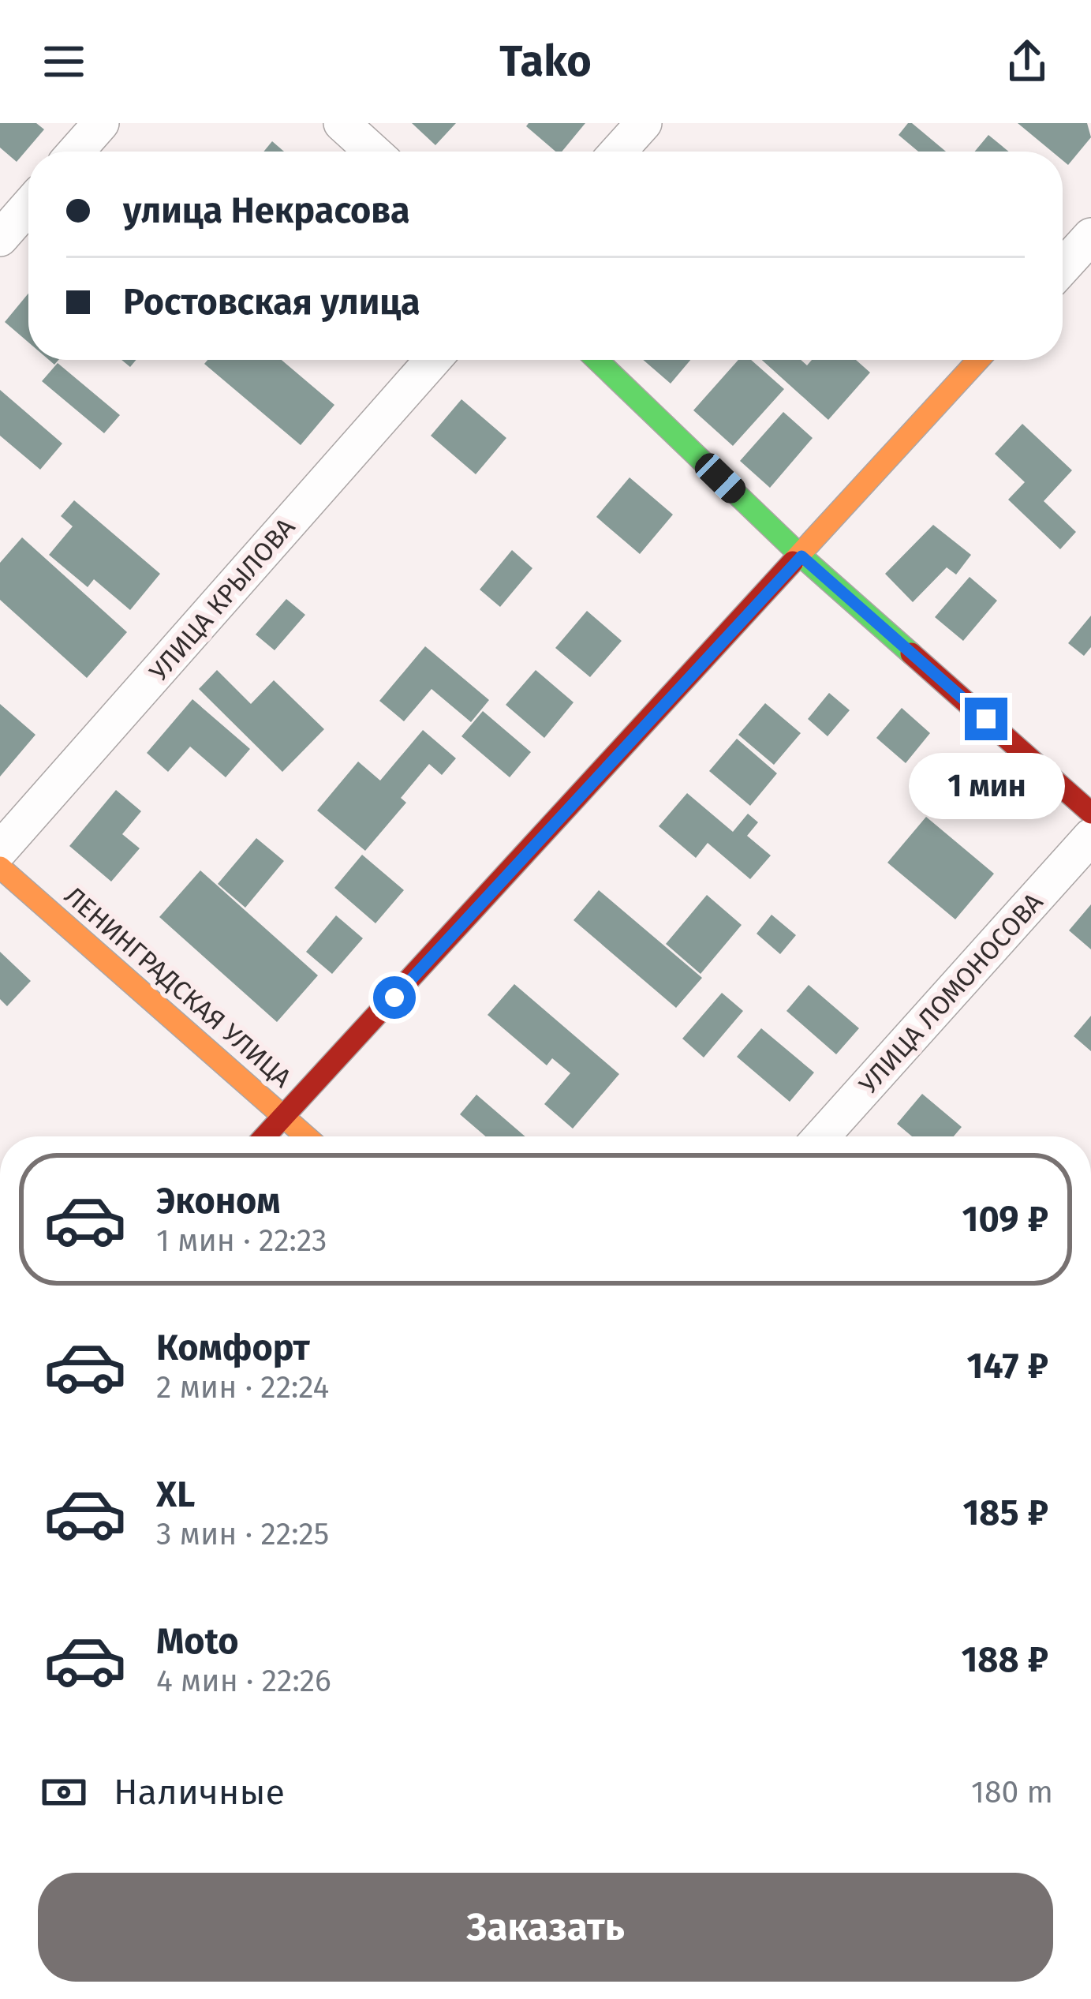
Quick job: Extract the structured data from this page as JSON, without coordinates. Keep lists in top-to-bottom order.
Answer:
{
  "streets": {
    "street": ["УЛИЦА КРЫЛОВА", "ЛЕНИНГРАДСКАЯ УЛИЦА", "УЛИЦА ЛОМОНОСОВА"]
  },
  "page": {
    "header": "Tako",
    "banner": ["улица Некрасова", "Ростовская улица"],
    "bubble": "1 мин",
    "list": [
      {
        "name": "Эконом",
        "note": "1 мин · 22:23",
        "value": "109 ₽"
      },
      {
        "name": "Комфорт",
        "note": "2 мин · 22:24",
        "value": "147 ₽"
      },
      {
        "name": "XL",
        "note": "3 мин · 22:25",
        "value": "185 ₽"
      },
      {
        "name": "Moto",
        "note": "4 мин · 22:26",
        "value": "188 ₽"
      }
    ],
    "pay": ["Наличные", "180 m"],
    "buttons": "Заказать"
  }
}
